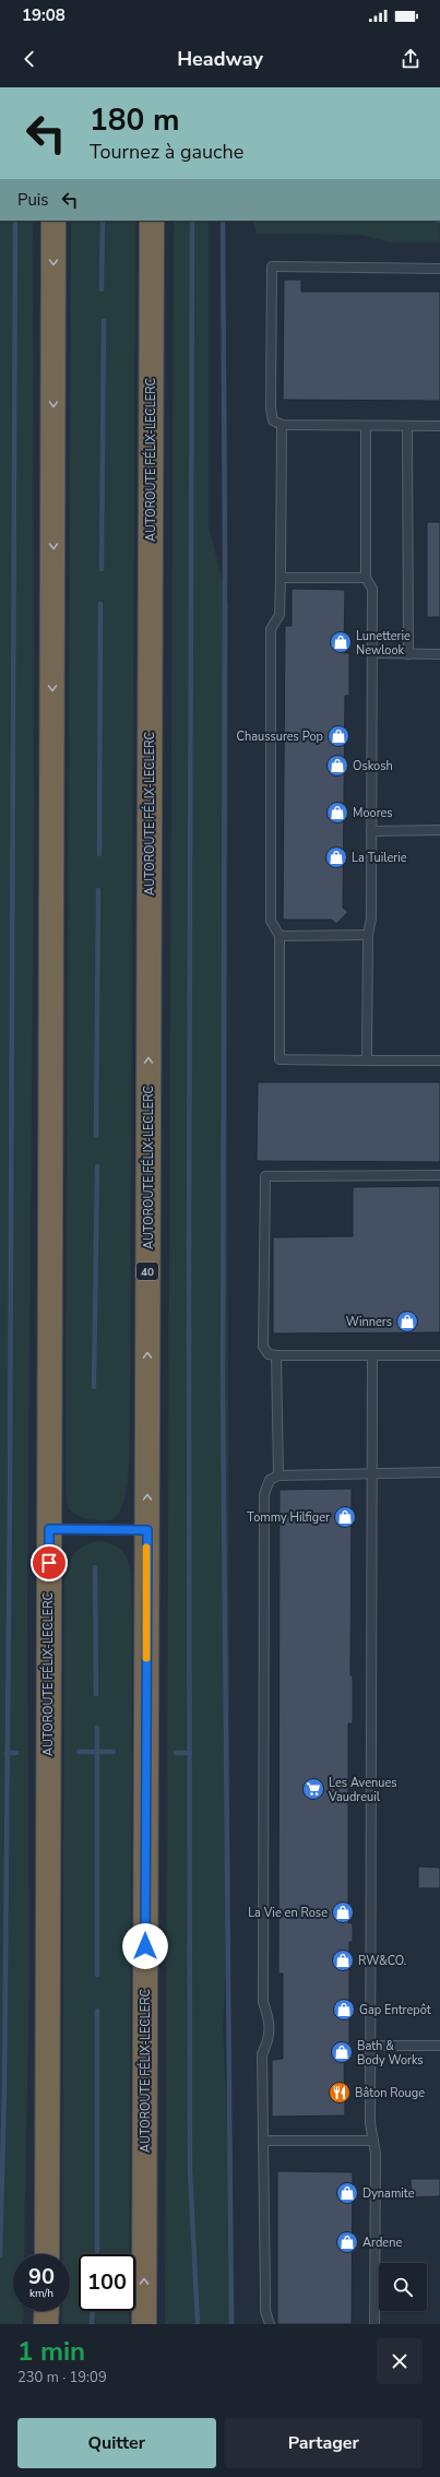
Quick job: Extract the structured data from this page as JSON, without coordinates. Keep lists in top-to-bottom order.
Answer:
{
  "streets": {
    "highway": ["AUTOROUTE FÉLIX-LECLERC", "40"]
  },
  "places": {
    "shop": [
      "Lunetterie Newlook",
      "Chaussures Pop",
      "Oskosh",
      "Moores",
      "La Tuilerie",
      "Winners",
      "Tommy Hilfiger",
      "La Vie en Rose",
      "RW&CO.",
      "Gap Entrepôt",
      "Bath & Body Works",
      "Dynamite",
      "Ardene"
    ],
    "supermarket": ["Les Avenues Vaudreuil"],
    "restaurant": ["Bâton Rouge"]
  },
  "page": {
    "status": "19:08",
    "header": "Headway",
    "turn": ["180 m", "Tournez à gauche"],
    "then": "Puis",
    "speed": "90 km/h",
    "limit": "100",
    "heading": ["1 min", "230 m · 19:09"],
    "buttons": ["Quitter", "Partager"]
  }
}
